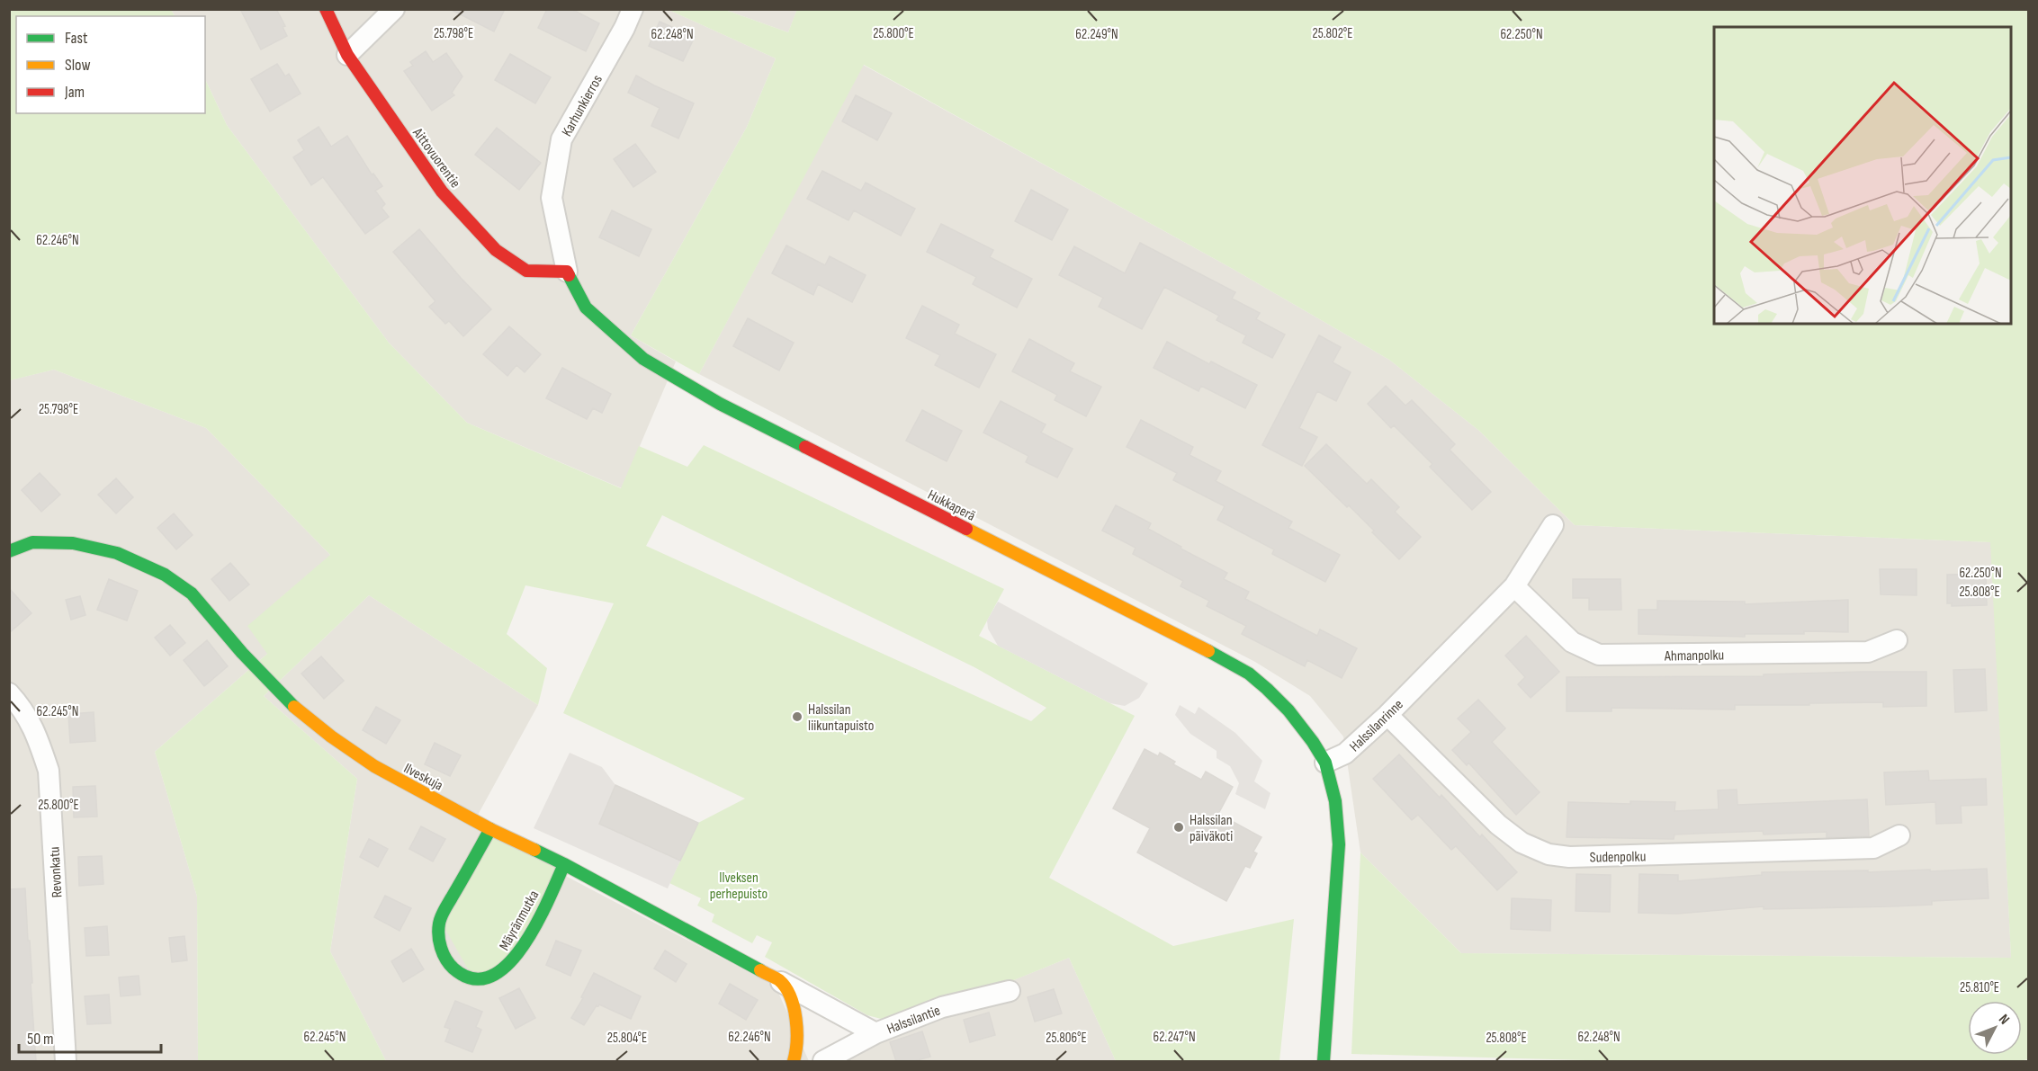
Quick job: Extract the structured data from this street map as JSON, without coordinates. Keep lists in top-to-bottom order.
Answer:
{
  "streets": {
    "street": [
      "Karhunkierros",
      "Aittovuorentie",
      "Hukkaperä",
      "Ahmanpolku",
      "Halssilanrinne",
      "Ilveskuja",
      "Sudenpolku",
      "Revonkatu",
      "Mäyränmutka",
      "Halssilantie"
    ]
  },
  "crossings": [
    ["Karhunkierros", "Aittovuorentie"],
    ["Karhunkierros", "Hukkaperä"],
    ["Aittovuorentie", "Hukkaperä"],
    ["Hukkaperä", "Halssilanrinne"],
    ["Ahmanpolku", "Halssilanrinne"],
    ["Halssilanrinne", "Sudenpolku"],
    ["Ilveskuja", "Mäyränmutka"]
  ],
  "parks": ["Ilveksen perhepuisto"],
  "places": ["Halssilan liikuntapuisto", "Halssilan päiväkoti"],
  "legend": ["Fast", "Slow", "Jam"],
  "scale_bar": "50 m",
  "north": "top right",
  "coordinates": [
    "25.798°E",
    "25.800°E",
    "25.802°E",
    "62.248°N",
    "62.249°N",
    "62.250°N",
    "62.246°N",
    "25.808°E",
    "62.245°N",
    "25.810°E",
    "62.247°N",
    "25.804°E",
    "25.806°E"
  ]
}
